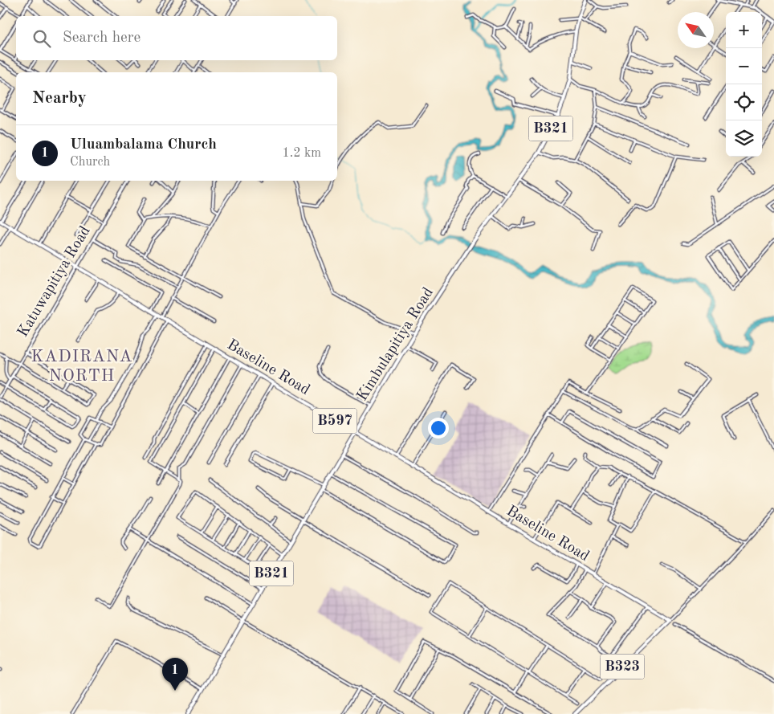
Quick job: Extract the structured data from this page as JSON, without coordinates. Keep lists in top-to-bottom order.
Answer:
{
  "streets": {
    "main road": [
      "B321",
      "Kimbulapitiya Road",
      "Baseline Road",
      "B597",
      "B323"
    ],
    "street": ["Katuwapitiya Road"]
  },
  "crossings": [
    ["Katuwapitiya Road", "Baseline Road"],
    ["Kimbulapitiya Road", "Baseline Road"],
    ["Baseline Road", "B323"]
  ],
  "districts": ["KADIRANA NORTH"],
  "north": "top left",
  "page": {
    "map_buttons": ["+", "−"],
    "search": "Search here",
    "heading": "Nearby",
    "list": [
      {
        "mark": "1",
        "name": "Uluambalama Church",
        "note": "Church",
        "value": "1.2 km"
      }
    ],
    "pins": "1"
  }
}
